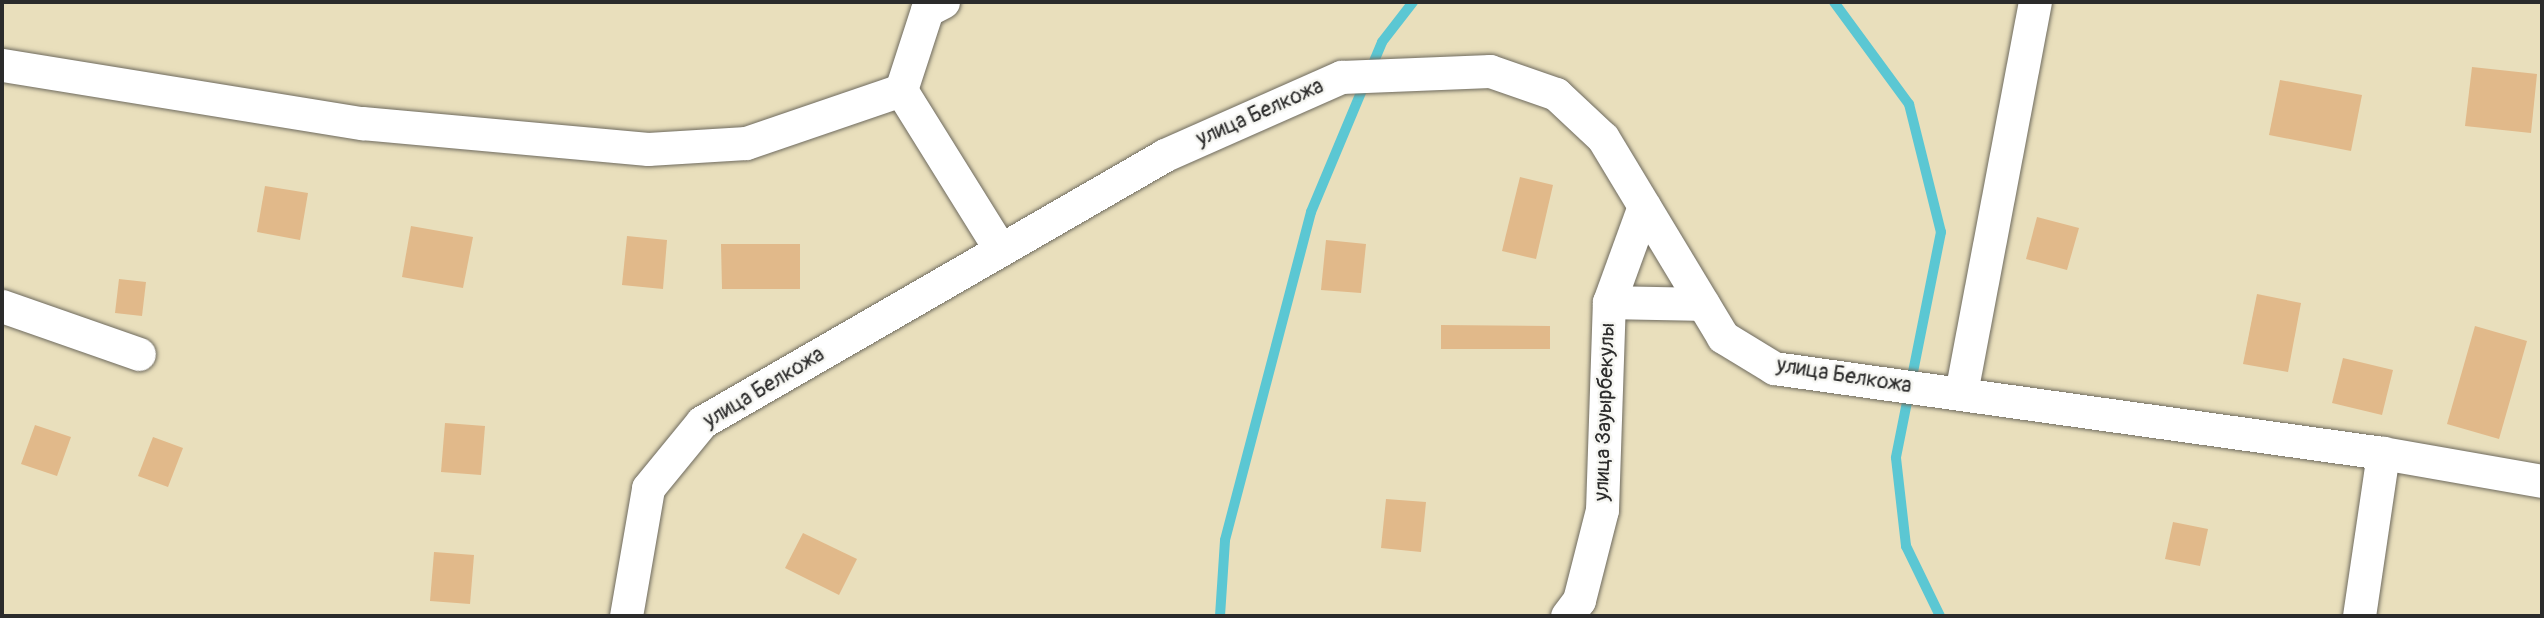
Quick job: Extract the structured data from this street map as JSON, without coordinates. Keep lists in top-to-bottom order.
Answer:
{
  "streets": {
    "street": ["улица Белкожа", "улица Зауырбекулы"]
  },
  "crossings": [
    ["улица Белкожа", "улица Зауырбекулы"]
  ]
}
